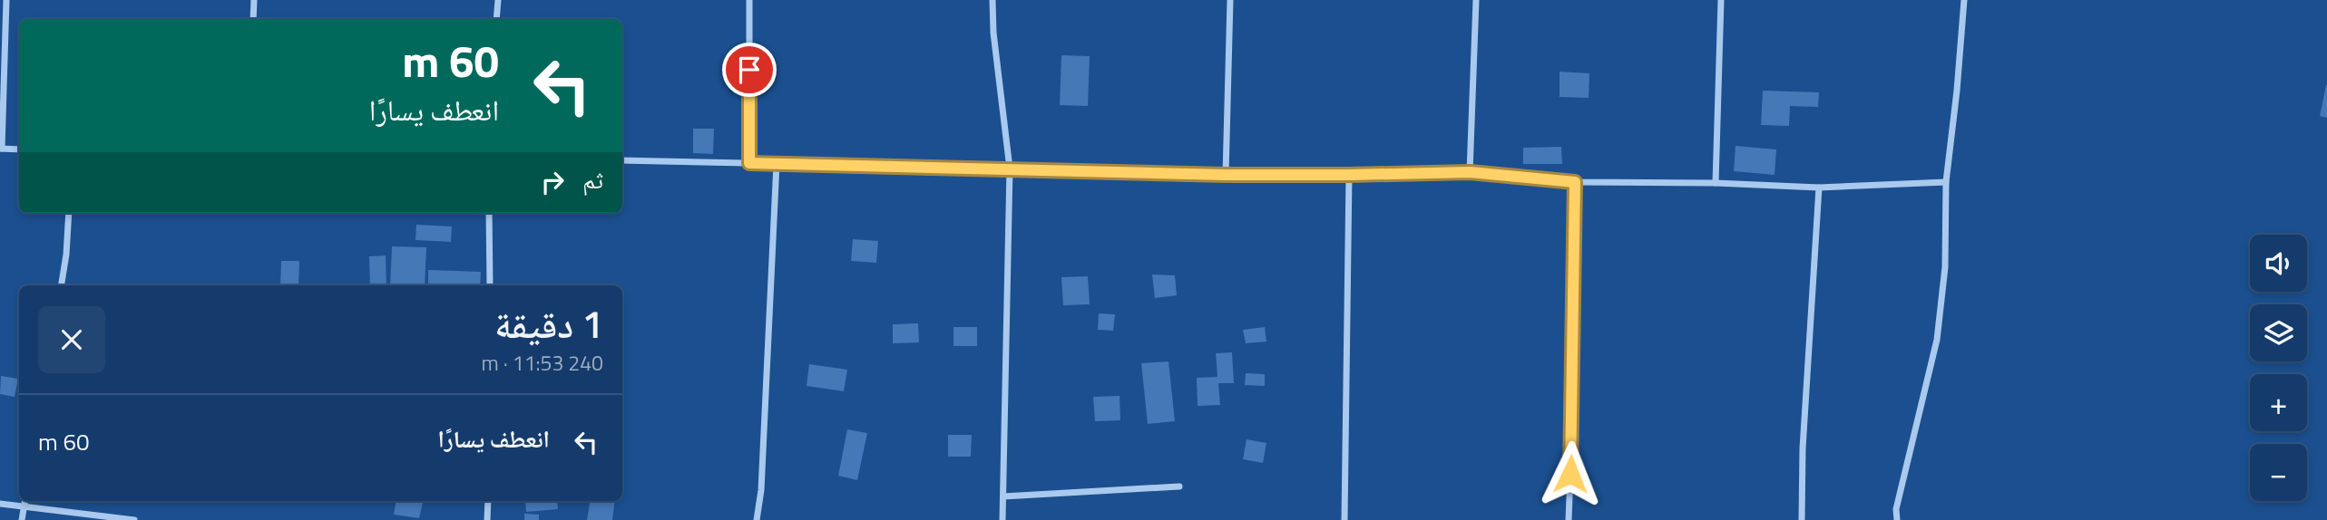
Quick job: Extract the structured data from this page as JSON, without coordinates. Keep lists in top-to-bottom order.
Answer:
{
  "page": {
    "turn": ["60 m", "انعطف يسارًا"],
    "then": "ثم",
    "map_buttons": ["+", "−"],
    "heading": ["1 دقيقة", "240 m · 11:53"],
    "list": [
      {
        "name": "انعطف يسارًا",
        "value": "60 m"
      }
    ]
  }
}
